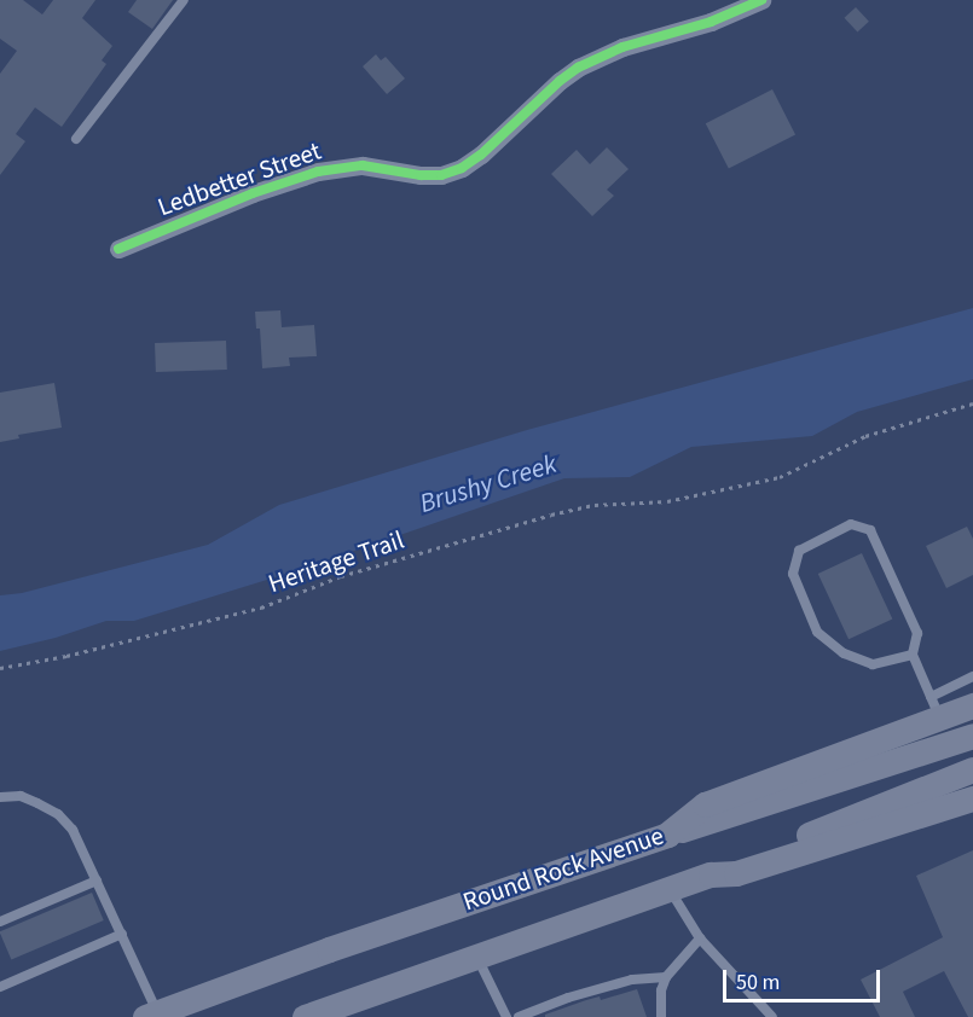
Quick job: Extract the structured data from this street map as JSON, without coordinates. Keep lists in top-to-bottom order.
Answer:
{
  "streets": {
    "main road": ["Round Rock Avenue"],
    "street": ["Ledbetter Street"],
    "path": ["Heritage Trail"]
  },
  "water": ["Brushy Creek"],
  "scale_bar": "50 m"
}
